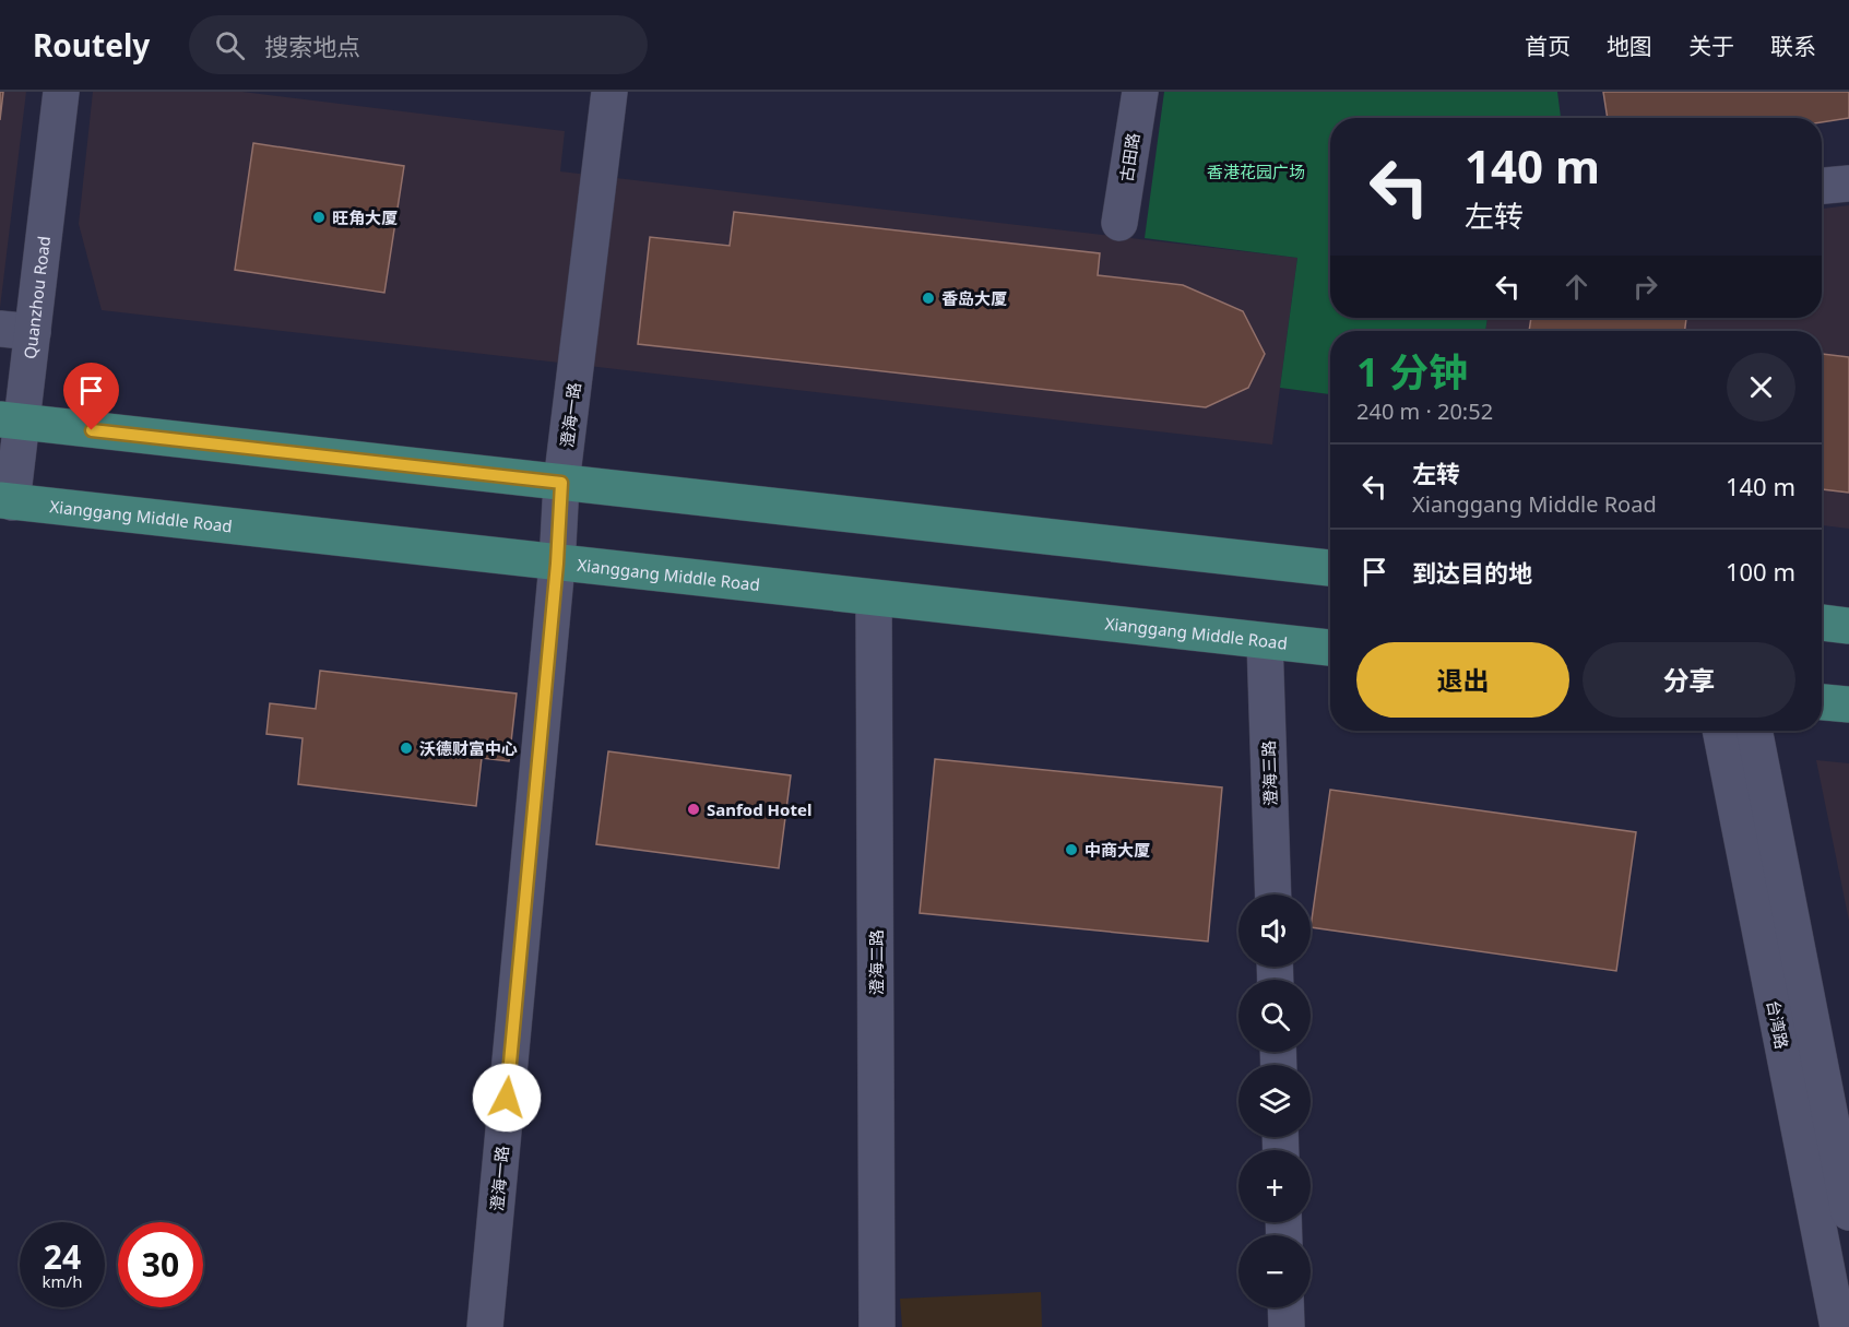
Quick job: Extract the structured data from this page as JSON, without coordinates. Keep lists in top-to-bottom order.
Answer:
{
  "streets": {
    "main road": ["Xianggang Middle Road"],
    "street": [
      "古田路",
      "Quanzhou Road",
      "澄海一路",
      "澄海三路",
      "澄海二路",
      "台湾路"
    ]
  },
  "crossings": [
    ["Quanzhou Road", "Xianggang Middle Road"],
    ["澄海一路", "Xianggang Middle Road"],
    ["Xianggang Middle Road", "澄海三路"],
    ["Xianggang Middle Road", "澄海二路"]
  ],
  "parks": ["香港花园广场"],
  "places": [
    "旺角大厦",
    "香岛大厦",
    "沃德财富中心",
    "Sanfod Hotel",
    "中商大厦"
  ],
  "page": {
    "header": "Routely",
    "search": "搜索地点",
    "nav": [
      "首页",
      "地图",
      "关于",
      "联系"
    ],
    "turn": ["140 m", "左转"],
    "heading": ["1 分钟", "240 m · 20:52"],
    "list": [
      {
        "name": "左转",
        "note": "Xianggang Middle Road",
        "value": "140 m"
      },
      {
        "name": "到达目的地",
        "value": "100 m"
      }
    ],
    "buttons": ["退出", "分享"],
    "map_buttons": ["+", "−"],
    "speed": "24 km/h",
    "limit": "30"
  }
}
